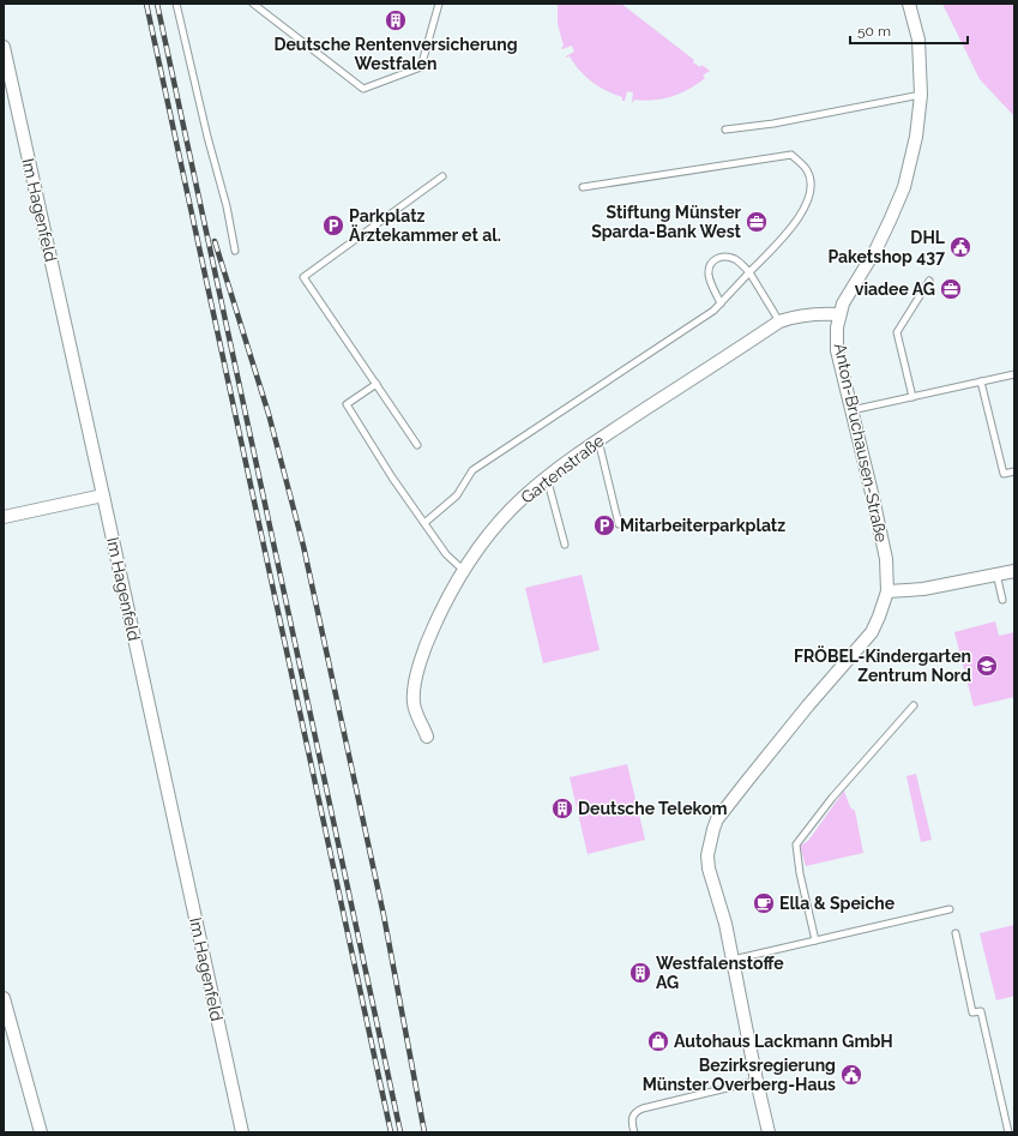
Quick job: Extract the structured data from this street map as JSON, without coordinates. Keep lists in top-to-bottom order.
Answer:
{
  "streets": {
    "street": ["Im Hagenfeld", "Anton-Bruchausen-Straße", "Gartenstraße"]
  },
  "crossings": [
    ["Anton-Bruchausen-Straße", "Gartenstraße"]
  ],
  "places": {
    "building": ["Deutsche Rentenversicherung Westfalen", "Deutsche Telekom", "Westfalenstoffe AG"],
    "office": ["Stiftung Münster Sparda-Bank West", "viadee AG"],
    "parking": ["Parkplatz Ärztekammer et al.", "Mitarbeiterparkplatz"],
    "public building": ["DHL Paketshop 437", "Bezirksregierung Münster Overberg-Haus"],
    "school or university": ["FRÖBEL-Kindergarten Zentrum Nord"],
    "cafe": ["Ella & Speiche"],
    "shop": ["Autohaus Lackmann GmbH"]
  },
  "scale_bar": "50 m"
}
